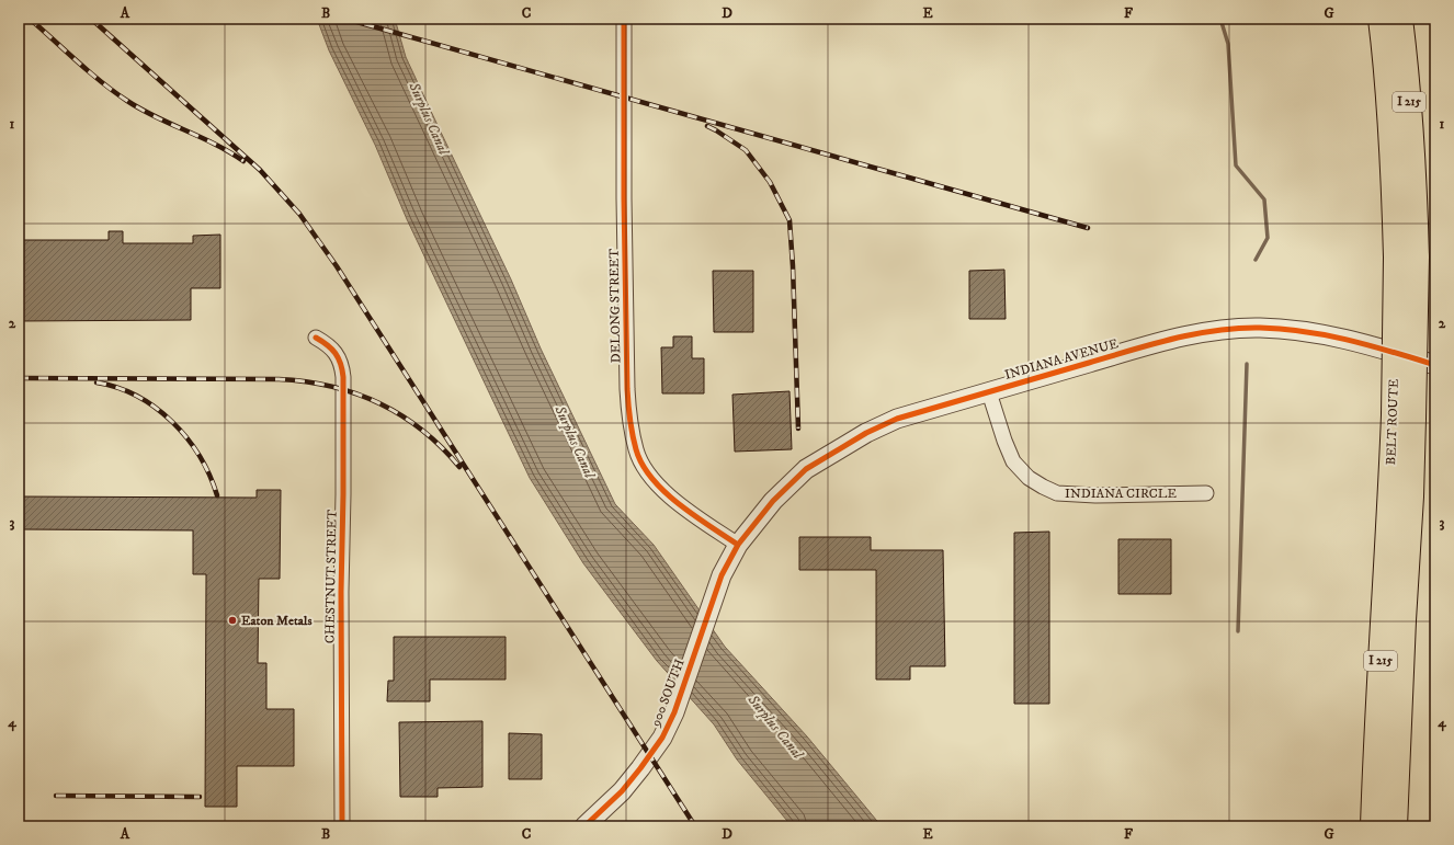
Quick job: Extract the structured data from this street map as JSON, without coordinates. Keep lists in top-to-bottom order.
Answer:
{
  "streets": {
    "highway": ["I 215", "BELT ROUTE"],
    "street": [
      "DELONG STREET",
      "INDIANA AVENUE",
      "INDIANA CIRCLE",
      "CHESTNUT STREET",
      "900 SOUTH"
    ]
  },
  "crossings": [
    ["DELONG STREET", "INDIANA AVENUE"],
    ["DELONG STREET", "900 SOUTH"],
    ["INDIANA AVENUE", "INDIANA CIRCLE"],
    ["INDIANA AVENUE", "900 SOUTH"]
  ],
  "water": ["Surplus Canal"],
  "places": ["Eaton Metals"],
  "grid": {
    "columns": [
      "A",
      "B",
      "C",
      "D",
      "E",
      "F",
      "G"
    ],
    "rows": [
      "1",
      "2",
      "3",
      "4"
    ]
  }
}
